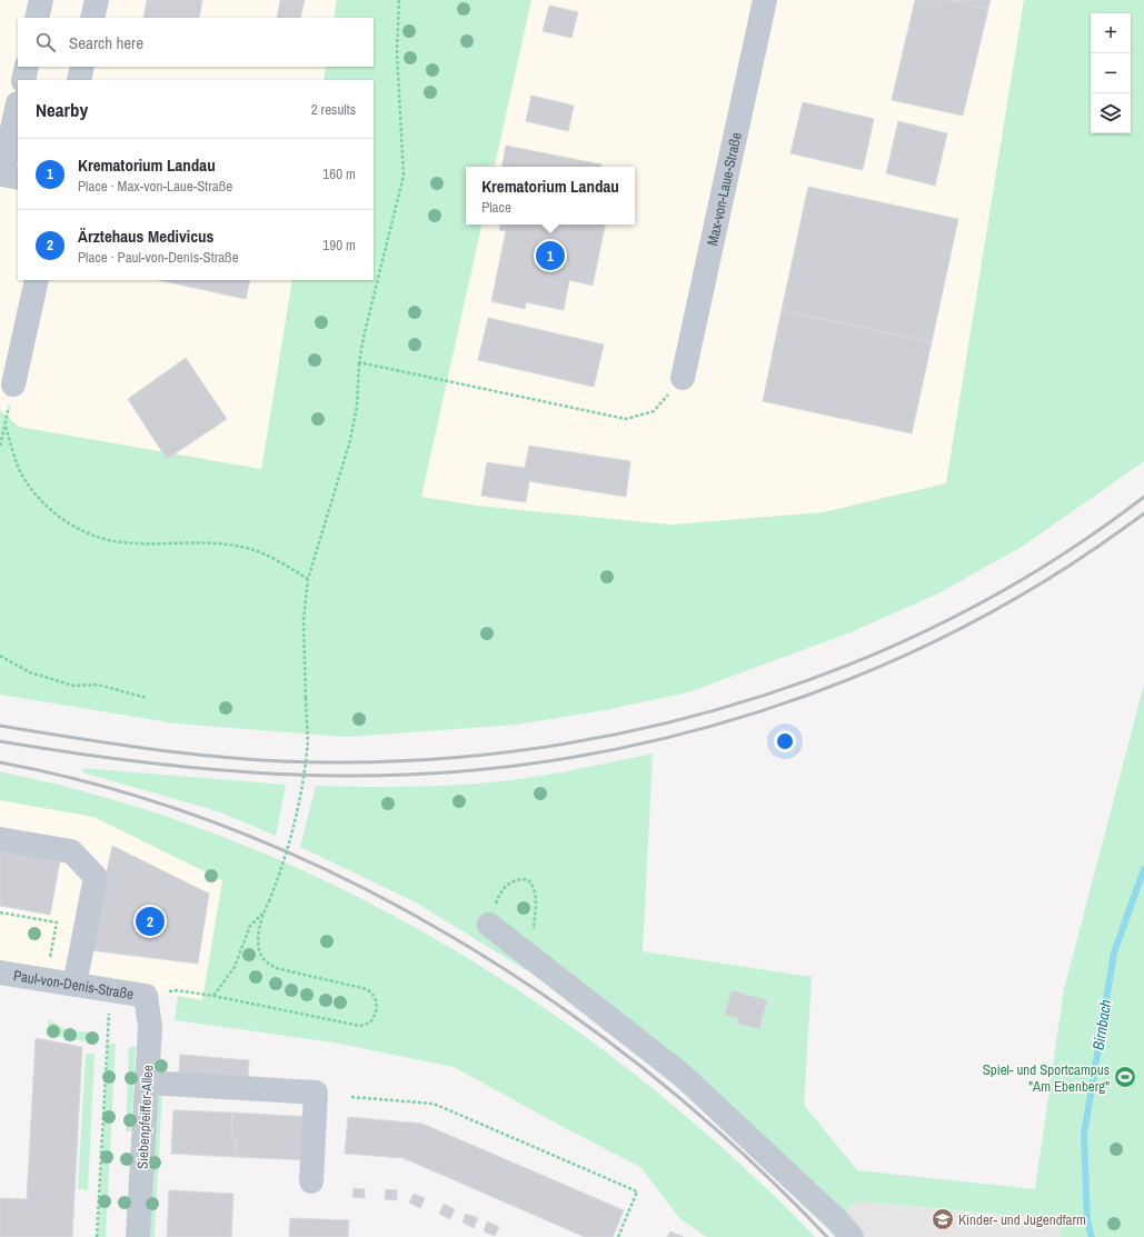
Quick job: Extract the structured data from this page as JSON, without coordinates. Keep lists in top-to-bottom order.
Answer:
{
  "streets": {
    "street": ["Max-von-Laue-Straße", "Paul-von-Denis-Straße", "Siebenpfeiffer-Allee"]
  },
  "crossings": [
    ["Paul-von-Denis-Straße", "Siebenpfeiffer-Allee"]
  ],
  "water": ["Birnbach"],
  "places": {
    "sports": ["Spiel- und Sportcampus \"Am Ebenberg\""],
    "school or university": ["Kinder- und Jugendfarm"]
  },
  "page": {
    "map_buttons": ["+", "−"],
    "search": "Search here",
    "heading": ["Nearby", "2 results"],
    "list": [
      {
        "mark": "1",
        "name": "Krematorium Landau",
        "note": "Place · Max-von-Laue-Straße",
        "value": "160 m"
      },
      {
        "mark": "2",
        "name": "Ärztehaus Medivicus",
        "note": "Place · Paul-von-Denis-Straße",
        "value": "190 m"
      }
    ],
    "popup": ["Krematorium Landau", "Place"],
    "pins": ["1", "2"]
  }
}
